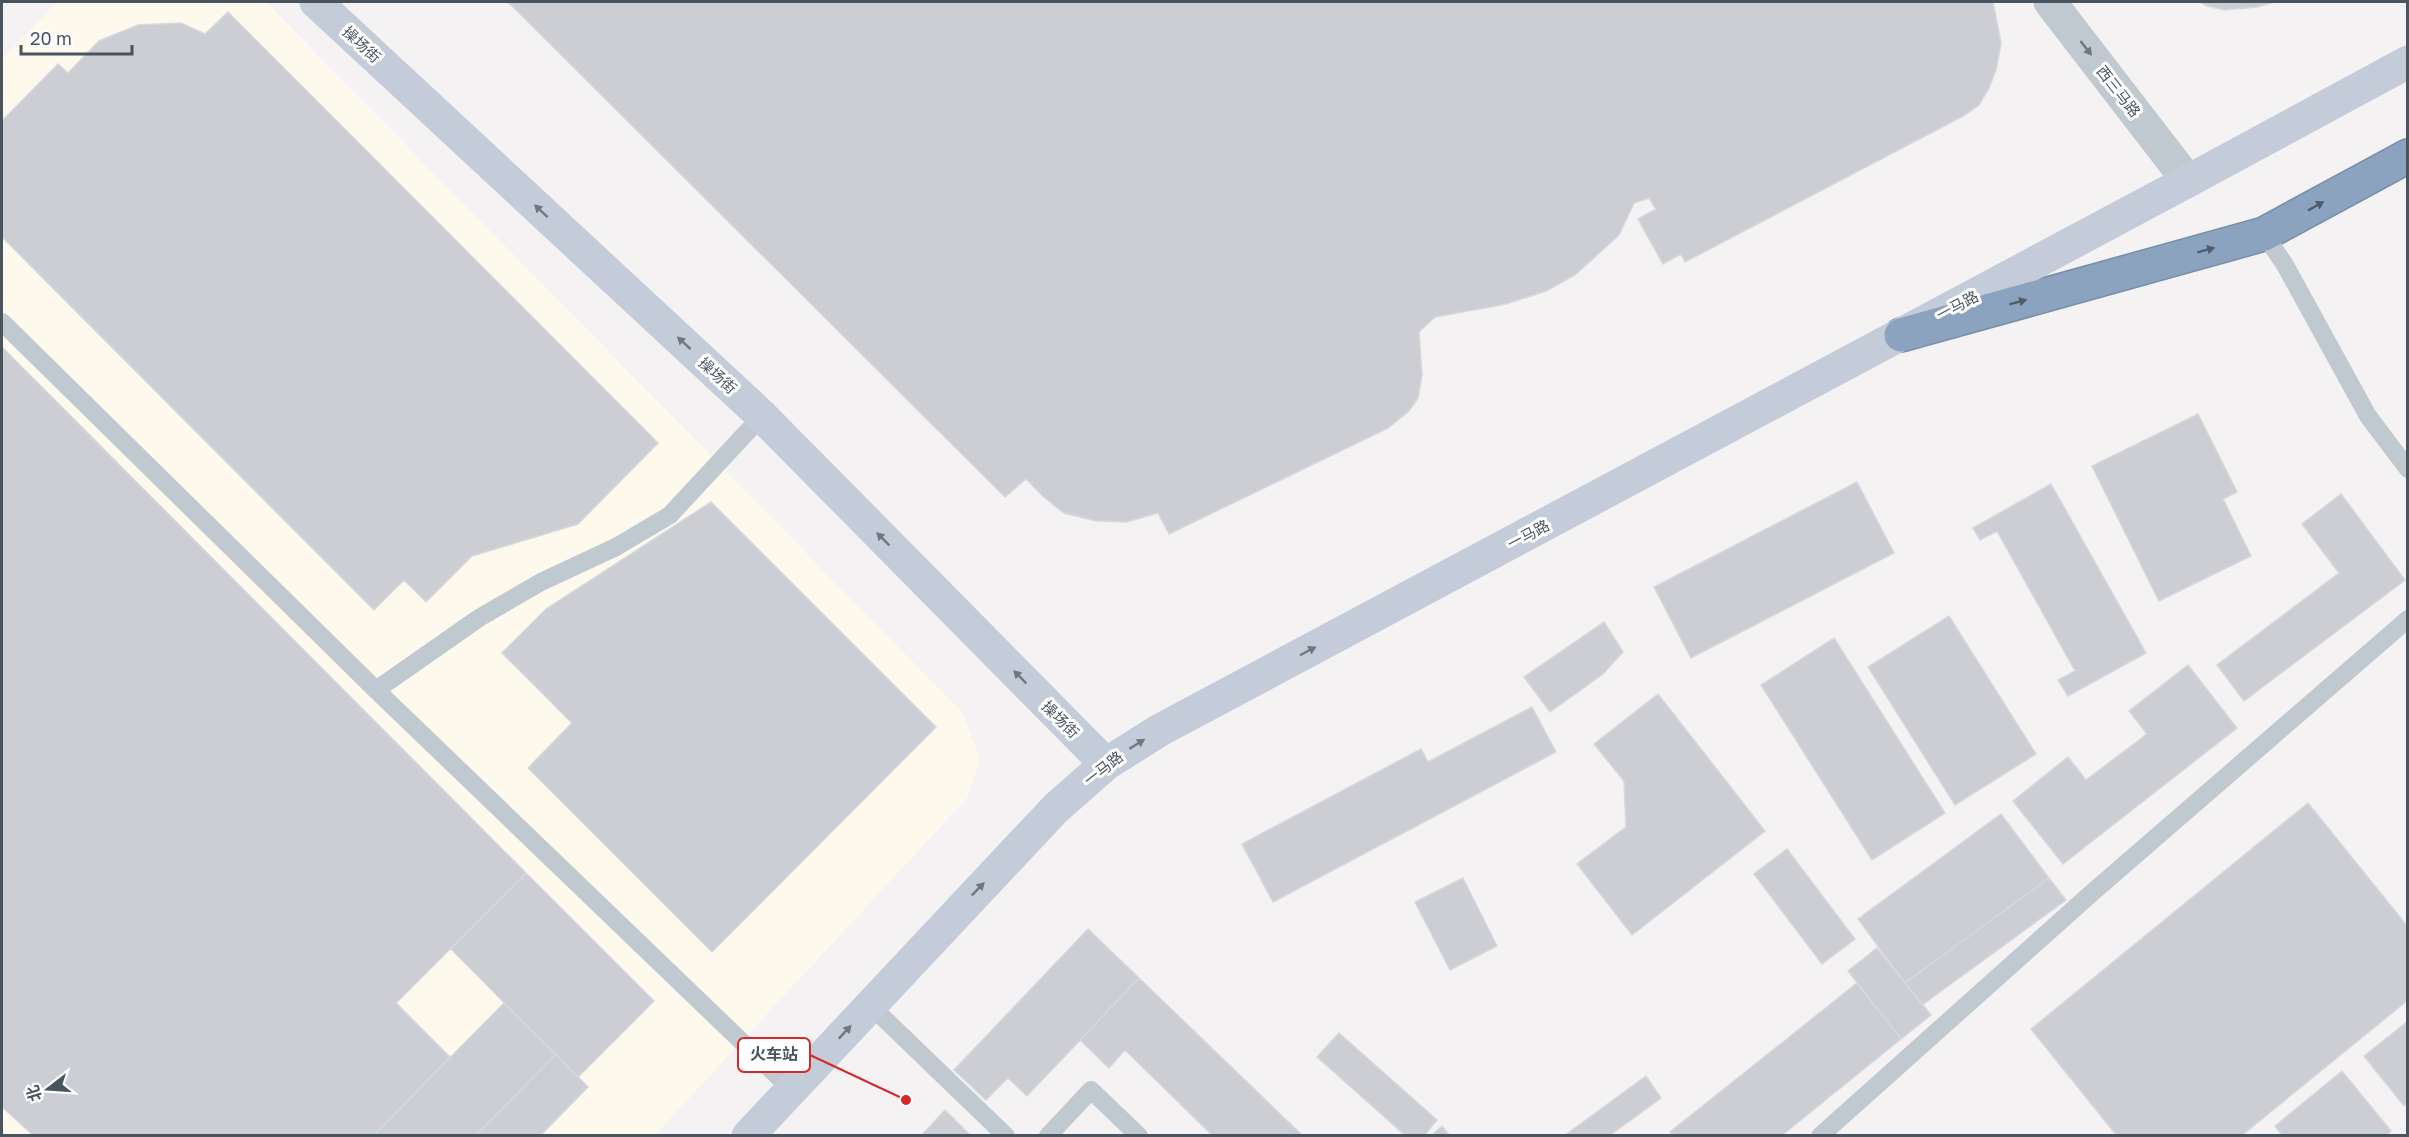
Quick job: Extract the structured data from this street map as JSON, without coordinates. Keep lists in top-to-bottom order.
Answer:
{
  "streets": {
    "street": ["操场街", "西三马路", "一马路"]
  },
  "crossings": [
    ["操场街", "一马路"],
    ["西三马路", "一马路"]
  ],
  "one_way": ["操场街", "西三马路", "一马路"],
  "places": ["火车站"],
  "scale_bar": "20 m",
  "north": "left"
}
